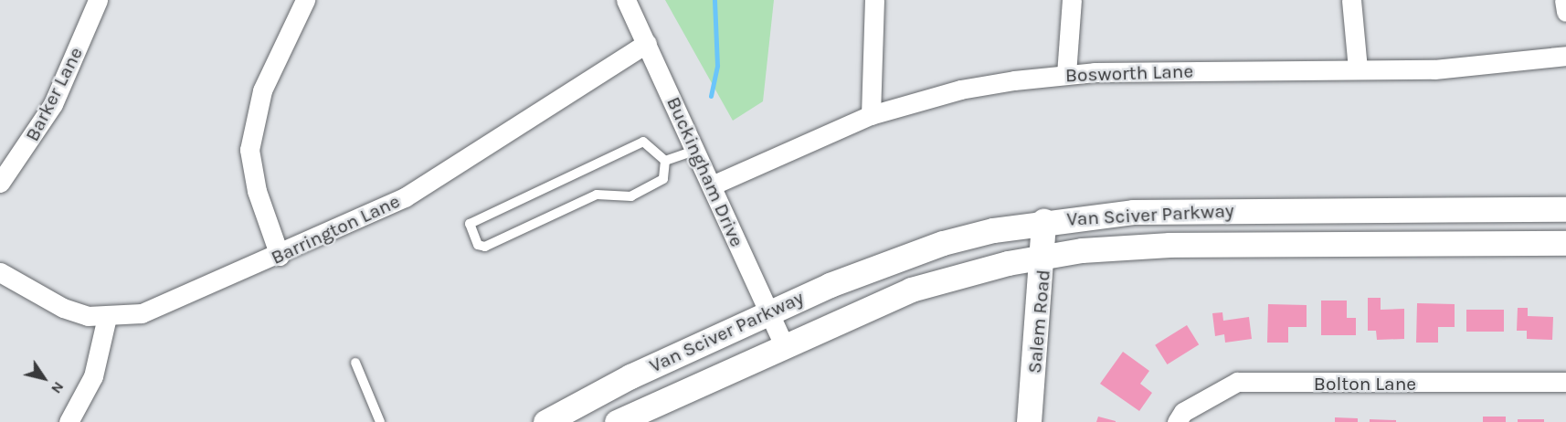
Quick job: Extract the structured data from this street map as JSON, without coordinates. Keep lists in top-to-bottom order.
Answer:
{
  "streets": {
    "street": [
      "Bosworth Lane",
      "Barker Lane",
      "Buckingham Drive",
      "Van Sciver Parkway",
      "Barrington Lane",
      "Salem Road",
      "Bolton Lane"
    ]
  },
  "crossings": [
    ["Bosworth Lane", "Buckingham Drive"],
    ["Buckingham Drive", "Van Sciver Parkway"],
    ["Buckingham Drive", "Barrington Lane"],
    ["Van Sciver Parkway", "Salem Road"]
  ],
  "north": "bottom right"
}
